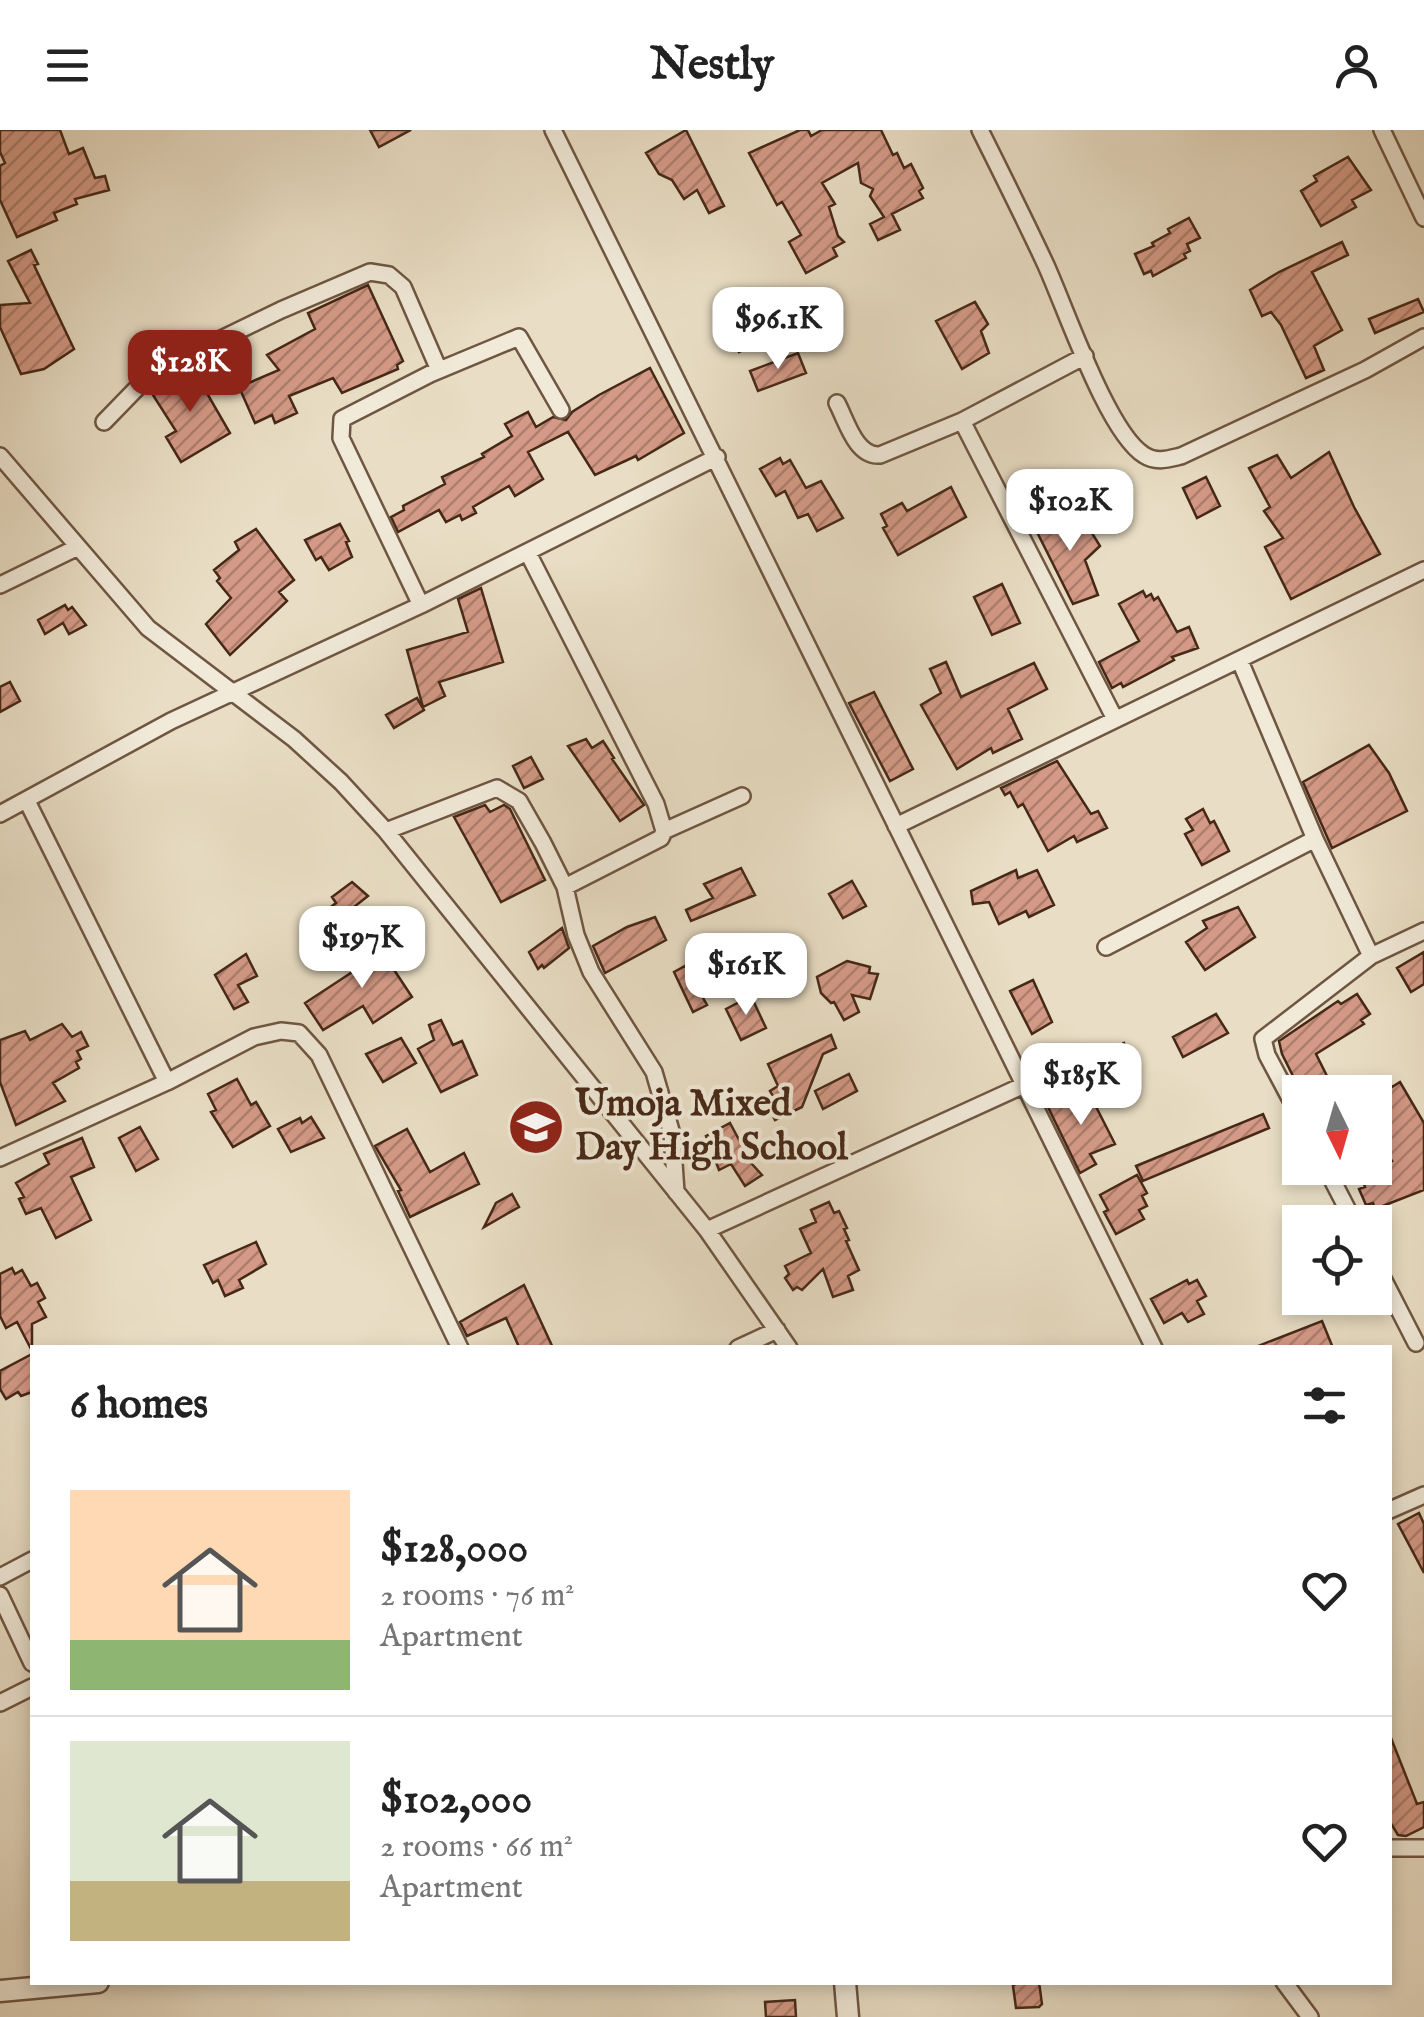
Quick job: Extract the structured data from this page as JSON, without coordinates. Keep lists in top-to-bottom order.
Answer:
{
  "places": {
    "school or university": ["Umoja Mixed Day High School"]
  },
  "north": "bottom",
  "page": {
    "header": "Nestly",
    "price": [
      "$96.1K",
      "$128K",
      "$102K",
      "$197K",
      "$161K",
      "$185K"
    ],
    "heading": "6 homes",
    "list": [
      {
        "name": "$128,000",
        "note": "2 rooms · 76 m² · Apartment"
      },
      {
        "name": "$102,000",
        "note": "2 rooms · 66 m² · Apartment"
      }
    ]
  }
}
